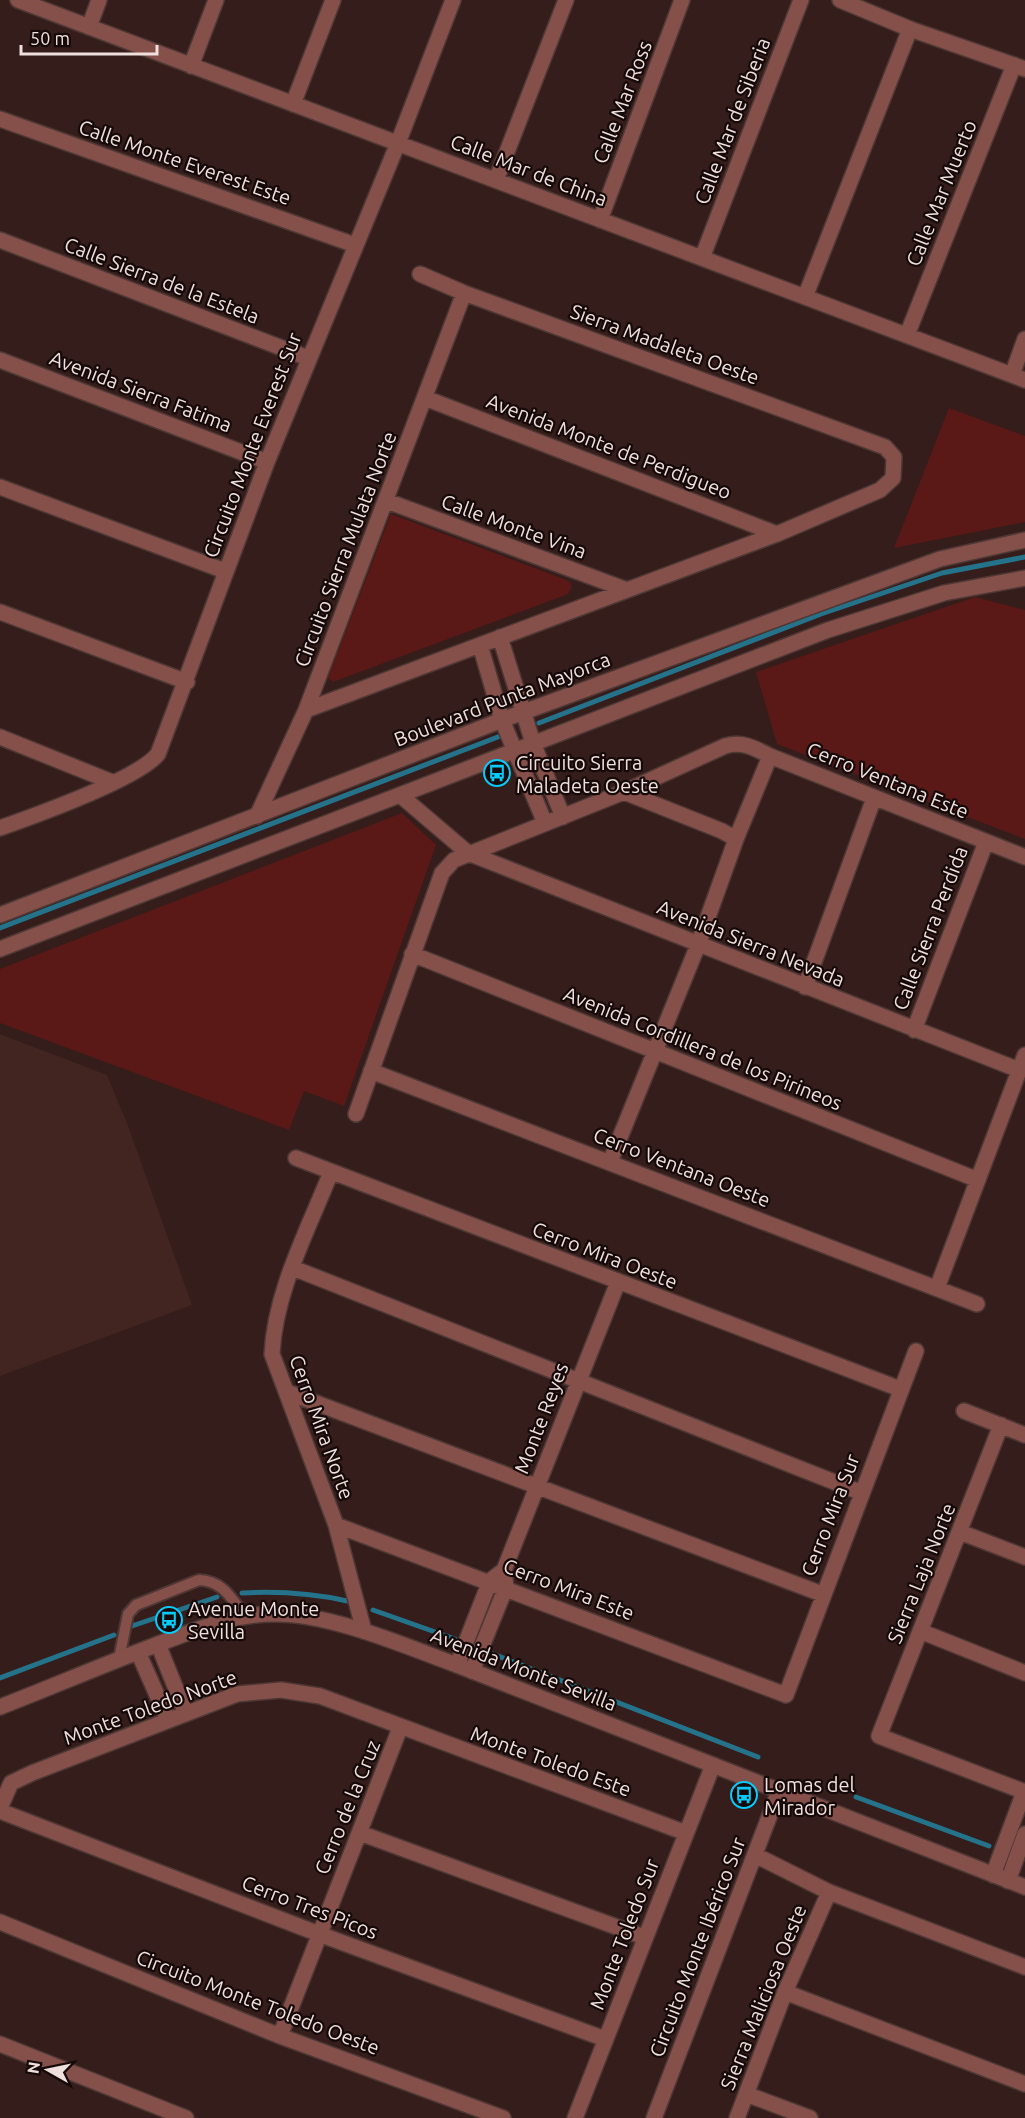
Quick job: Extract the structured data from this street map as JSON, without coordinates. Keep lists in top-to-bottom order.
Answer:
{
  "streets": {
    "street": [
      "Calle Mar Ross",
      "Calle Mar de Siberia",
      "Calle Monte Everest Este",
      "Calle Mar de China",
      "Calle Mar Muerto",
      "Calle Sierra de la Estela",
      "Sierra Madaleta Oeste",
      "Avenida Sierra Fatima",
      "Circuito Monte Everest Sur",
      "Avenida Monte de Perdigueo",
      "Calle Monte Vina",
      "Circuito Sierra Mulata Norte",
      "Boulevard Punta Mayorca",
      "Cerro Ventana Este",
      "Calle Sierra Perdida",
      "Avenida Sierra Nevada",
      "Avenida Cordillera de los Pirineos",
      "Cerro Ventana Oeste",
      "Cerro Mira Oeste",
      "Monte Reyes",
      "Cerro Mira Norte",
      "Cerro Mira Sur",
      "Sierra Laja Norte",
      "Cerro Mira Este",
      "Avenida Monte Sevilla",
      "Monte Toledo Norte",
      "Monte Toledo Este",
      "Cerro de la Cruz",
      "Cerro Tres Picos",
      "Monte Toledo Sur",
      "Circuito Monte Ibérico Sur",
      "Sierra Maliciosa Oeste",
      "Circuito Monte Toledo Oeste"
    ]
  },
  "crossings": [
    ["Calle Mar Ross", "Calle Mar de China"],
    ["Calle Mar de Siberia", "Calle Mar de China"],
    ["Calle Monte Everest Este", "Circuito Monte Everest Sur"],
    ["Calle Mar de China", "Calle Mar Muerto"],
    ["Calle Mar de China", "Circuito Monte Everest Sur"],
    ["Calle Sierra de la Estela", "Circuito Monte Everest Sur"],
    ["Sierra Madaleta Oeste", "Avenida Monte de Perdigueo"],
    ["Sierra Madaleta Oeste", "Circuito Sierra Mulata Norte"],
    ["Avenida Sierra Fatima", "Circuito Monte Everest Sur"],
    ["Avenida Monte de Perdigueo", "Circuito Sierra Mulata Norte"],
    ["Calle Monte Vina", "Circuito Sierra Mulata Norte"],
    ["Circuito Sierra Mulata Norte", "Boulevard Punta Mayorca"],
    ["Cerro Ventana Este", "Calle Sierra Perdida"],
    ["Calle Sierra Perdida", "Avenida Sierra Nevada"],
    ["Cerro Mira Oeste", "Monte Reyes"],
    ["Cerro Mira Oeste", "Cerro Mira Norte"],
    ["Cerro Mira Oeste", "Cerro Mira Sur"],
    ["Monte Reyes", "Cerro Mira Este"],
    ["Monte Reyes", "Avenida Monte Sevilla"],
    ["Cerro Mira Norte", "Cerro Mira Este"],
    ["Cerro Mira Norte", "Avenida Monte Sevilla"],
    ["Cerro Mira Sur", "Cerro Mira Este"],
    ["Avenida Monte Sevilla", "Monte Toledo Sur"],
    ["Avenida Monte Sevilla", "Circuito Monte Ibérico Sur"],
    ["Monte Toledo Norte", "Monte Toledo Este"],
    ["Monte Toledo Norte", "Cerro de la Cruz"],
    ["Monte Toledo Norte", "Cerro Tres Picos"],
    ["Monte Toledo Este", "Cerro de la Cruz"],
    ["Monte Toledo Este", "Monte Toledo Sur"],
    ["Cerro de la Cruz", "Cerro Tres Picos"],
    ["Cerro de la Cruz", "Circuito Monte Toledo Oeste"],
    ["Cerro Tres Picos", "Monte Toledo Sur"]
  ],
  "places": {
    "bus stop": ["Circuito Sierra Maladeta Oeste", "Avenue Monte Sevilla", "Lomas del Mirador"]
  },
  "scale_bar": "50 m",
  "north": "left"
}
